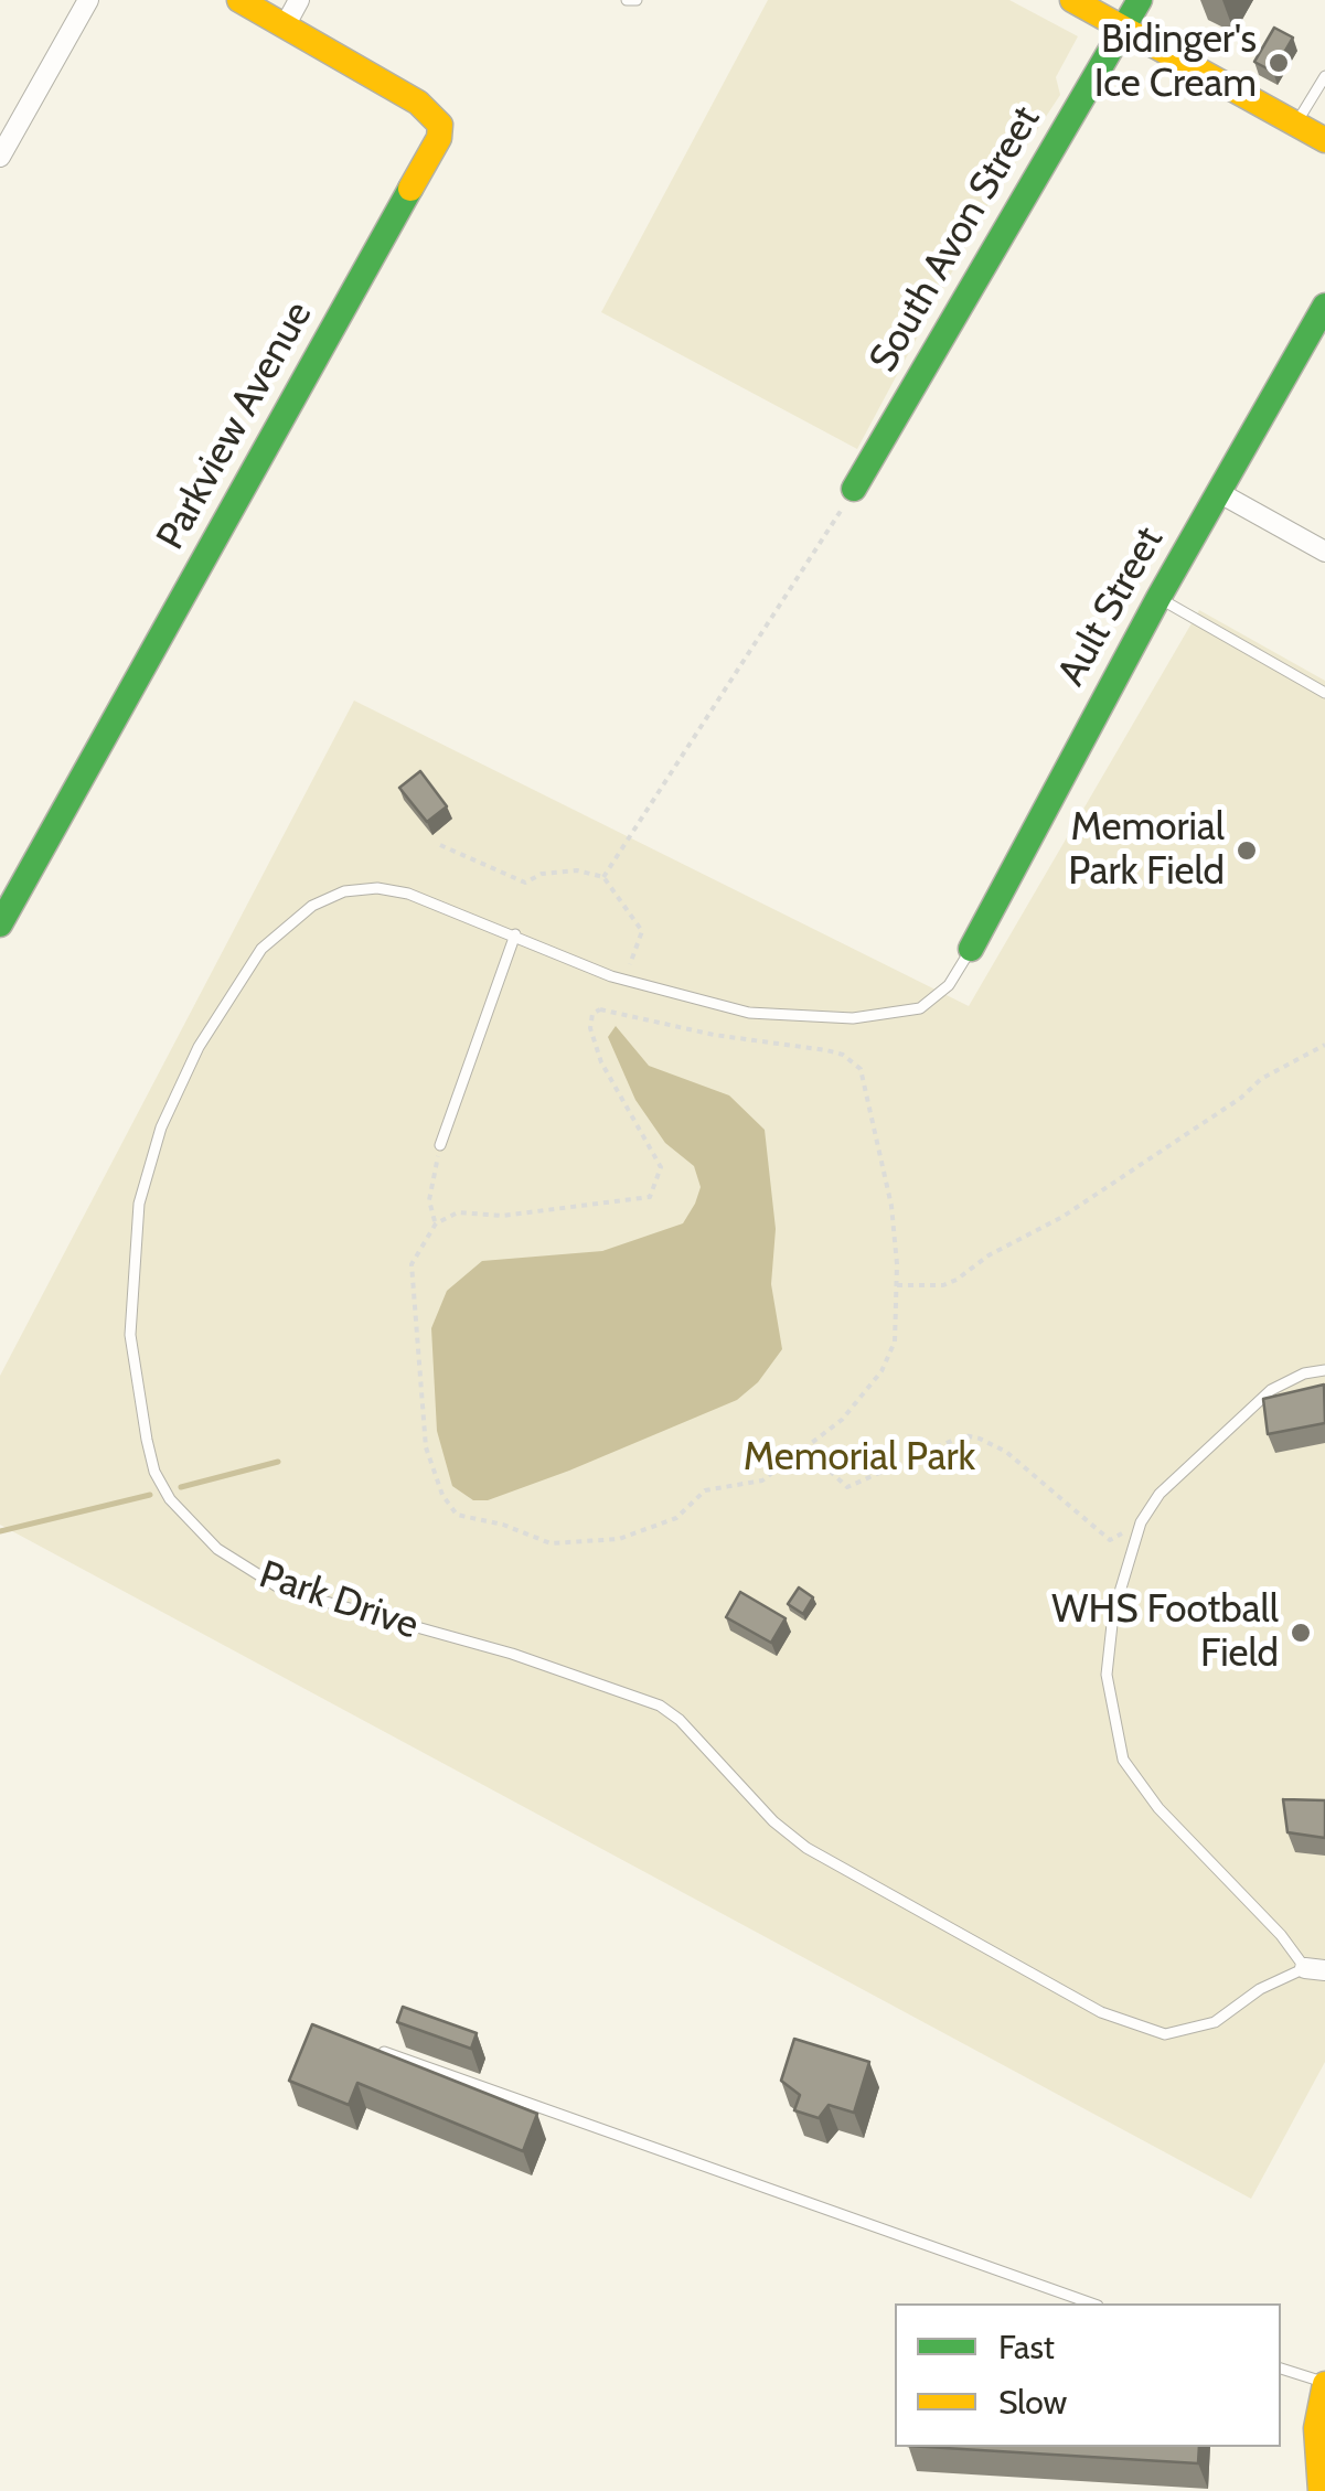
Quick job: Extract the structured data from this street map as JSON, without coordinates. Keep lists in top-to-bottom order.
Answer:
{
  "streets": {
    "street": ["South Avon Street", "Parkview Avenue", "Ault Street"],
    "lane": ["Park Drive"]
  },
  "crossings": [
    ["Ault Street", "Park Drive"]
  ],
  "parks": ["Memorial Park"],
  "places": ["Bidinger's Ice Cream", "Memorial Park Field", "WHS Football Field"],
  "legend": ["Fast", "Slow"]
}
